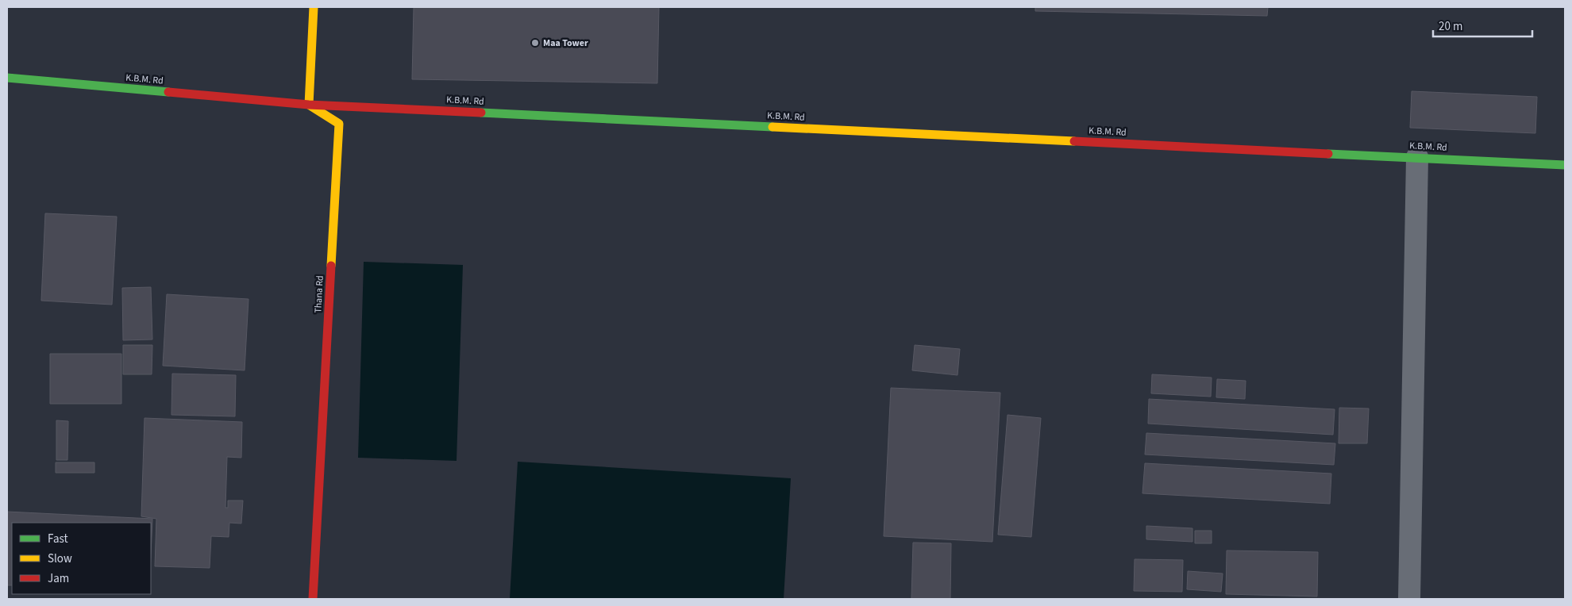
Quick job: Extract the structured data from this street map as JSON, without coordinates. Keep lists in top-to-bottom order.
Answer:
{
  "streets": {
    "street": ["K.B.M. Rd", "Thana Rd"]
  },
  "crossings": [
    ["K.B.M. Rd", "Thana Rd"]
  ],
  "places": ["Maa Tower"],
  "legend": ["Fast", "Slow", "Jam"],
  "scale_bar": "20 m"
}
